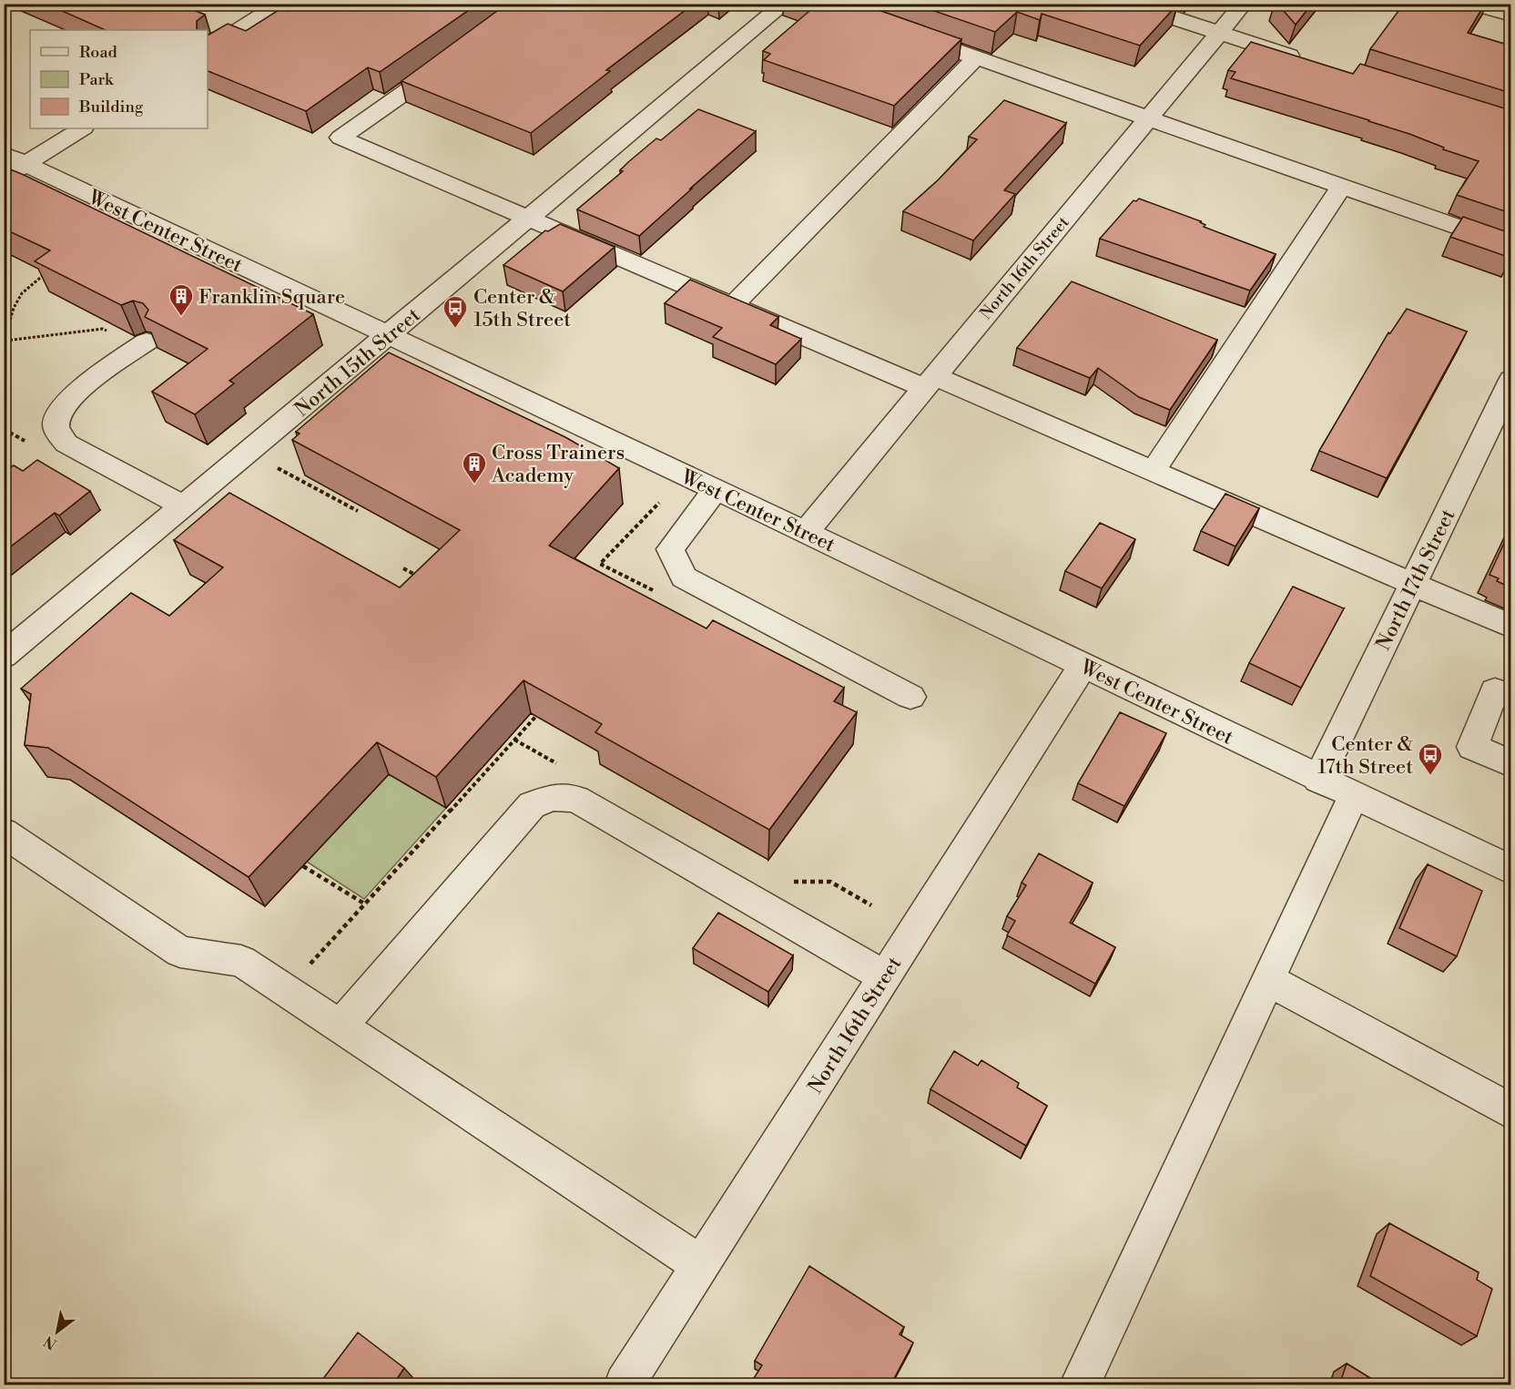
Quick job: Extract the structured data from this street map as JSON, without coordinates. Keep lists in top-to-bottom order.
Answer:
{
  "streets": {
    "street": [
      "West Center Street",
      "North 16th Street",
      "North 15th Street",
      "North 17th Street"
    ]
  },
  "crossings": [
    ["West Center Street", "North 16th Street"],
    ["West Center Street", "North 15th Street"],
    ["West Center Street", "North 17th Street"]
  ],
  "places": {
    "building": ["Franklin Square", "Cross Trainers Academy"],
    "bus stop": ["Center & 15th Street", "Center & 17th Street"]
  },
  "legend": ["Road", "Park", "Building"],
  "north": "bottom left"
}
